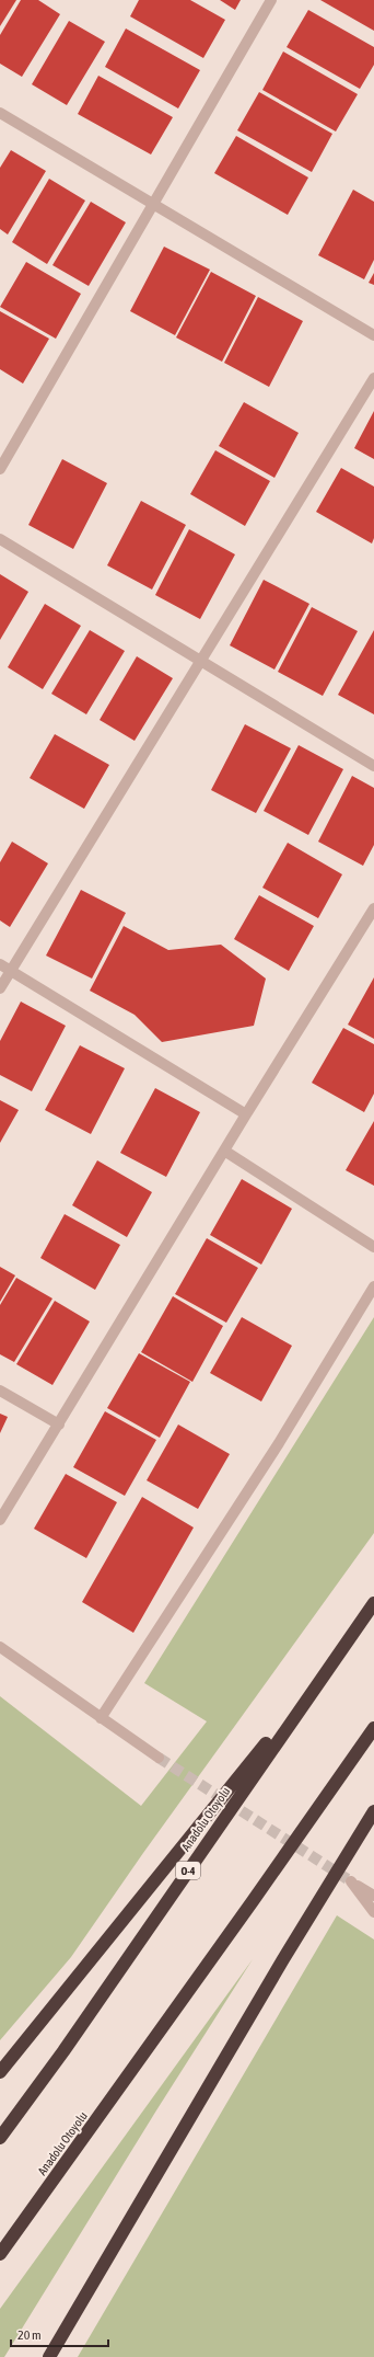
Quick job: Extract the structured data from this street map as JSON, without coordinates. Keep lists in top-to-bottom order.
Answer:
{
  "streets": {
    "highway": ["Anadolu Otoyolu", "O-4"]
  },
  "scale_bar": "20 m"
}
